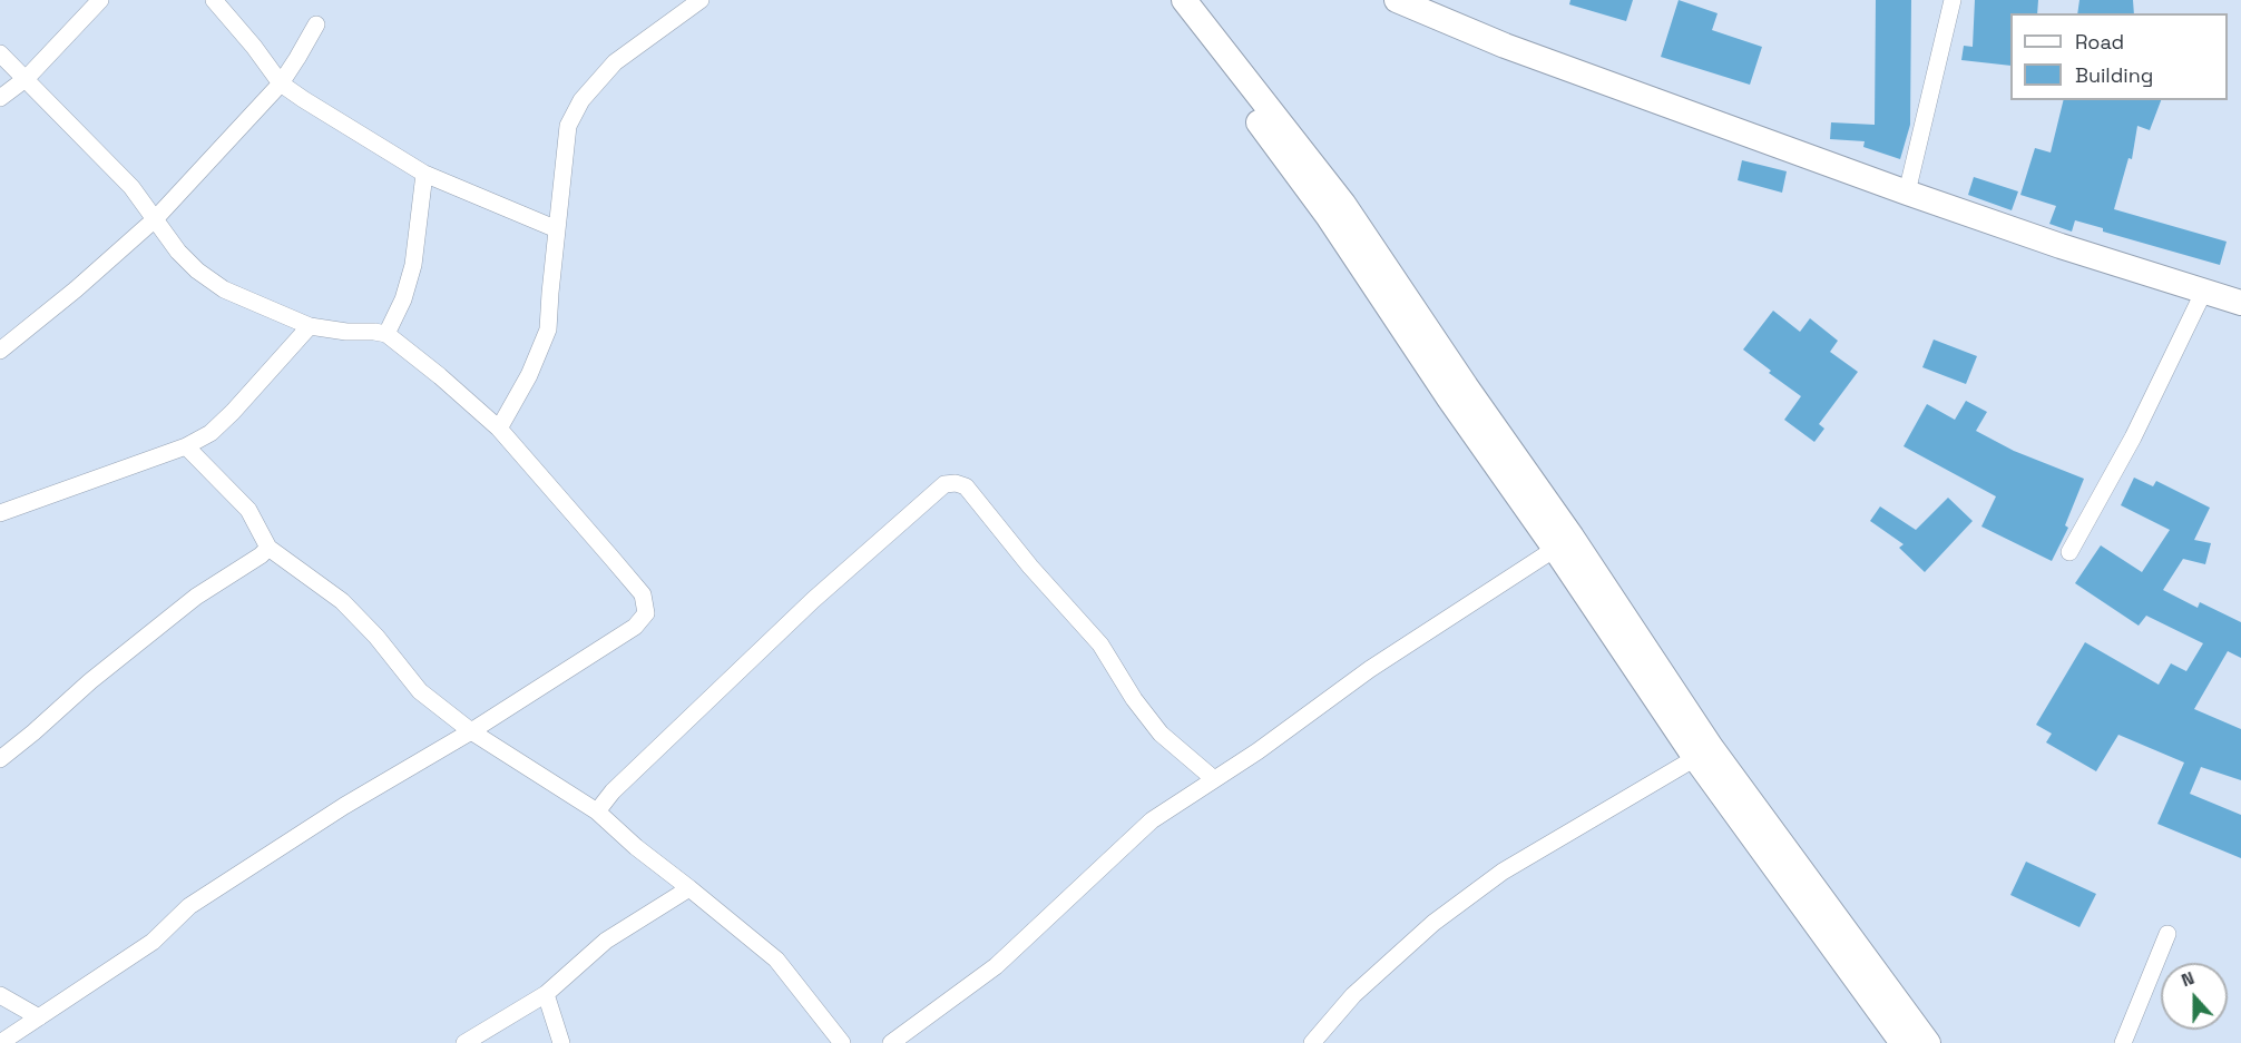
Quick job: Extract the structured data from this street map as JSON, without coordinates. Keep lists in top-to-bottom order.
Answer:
{
  "legend": ["Road", "Building"],
  "north": "top"
}
